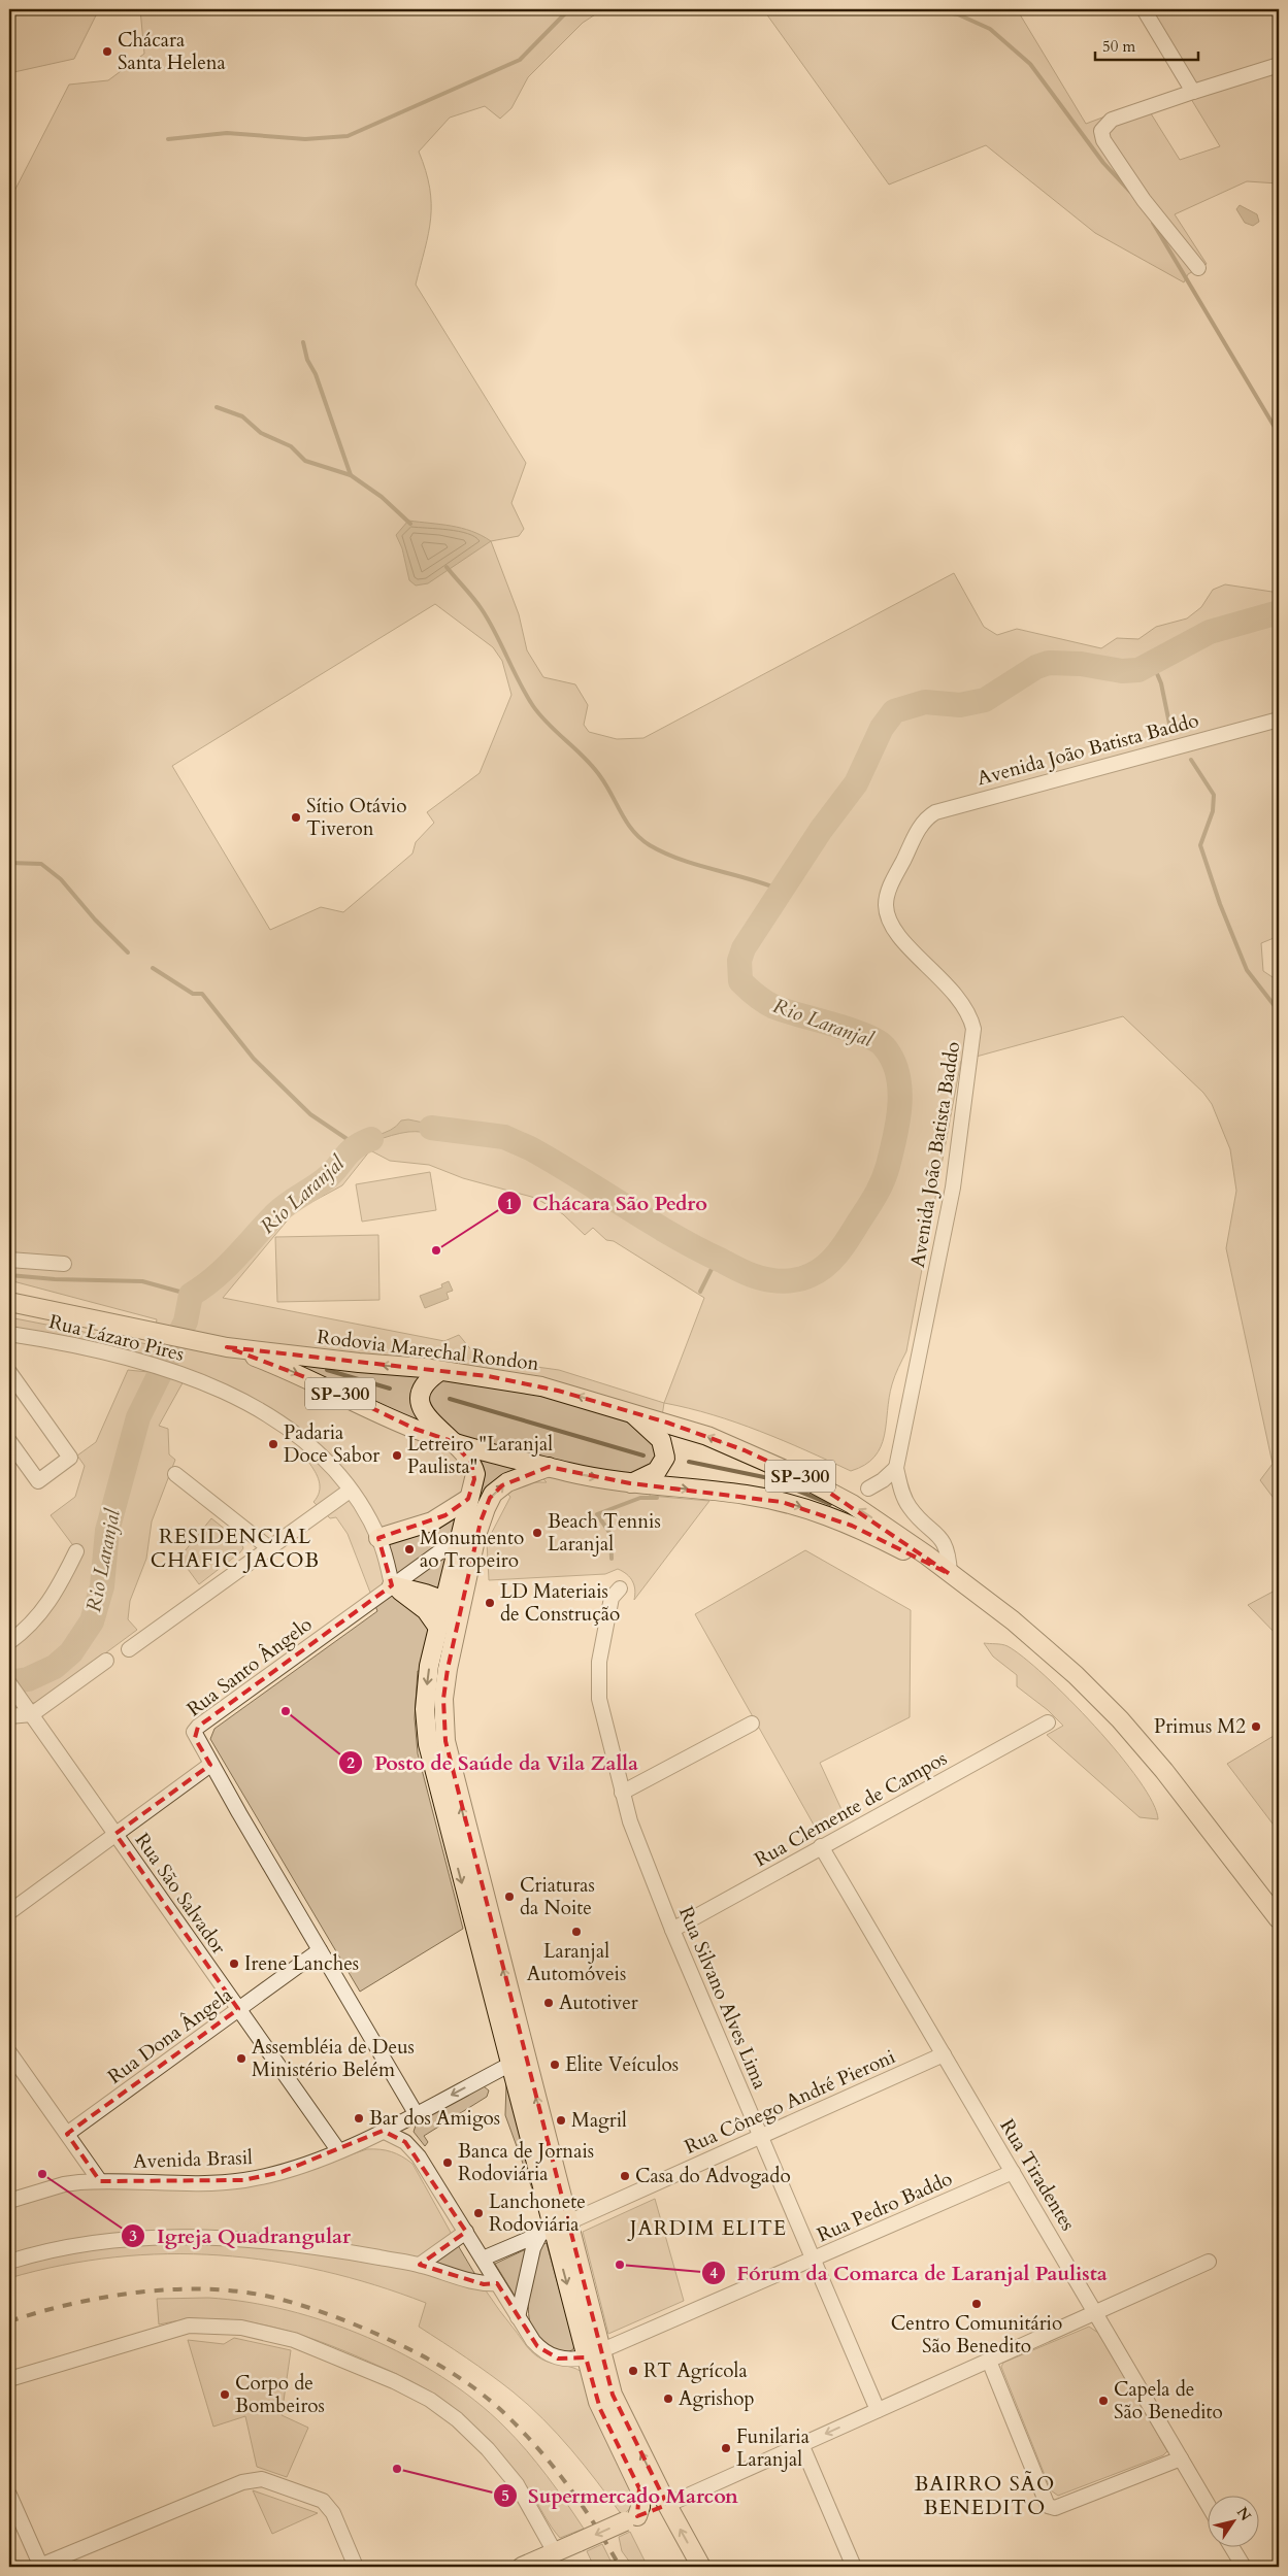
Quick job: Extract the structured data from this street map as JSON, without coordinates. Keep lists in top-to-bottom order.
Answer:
{
  "streets": {
    "main road": ["Rodovia Marechal Rondon", "SP-300"],
    "street": [
      "Avenida João Batista Baddo",
      "Rua Lázaro Pires",
      "Rua Santo Ângelo",
      "Rua Clemente de Campos",
      "Rua São Salvador",
      "Rua Silvano Alves Lima",
      "Rua Dona Ângela",
      "Rua Cônego André Pieroni",
      "Avenida Brasil",
      "Rua Tiradentes",
      "Rua Pedro Baddo"
    ]
  },
  "crossings": [
    ["Avenida João Batista Baddo", "Rodovia Marechal Rondon"],
    ["Rua Lázaro Pires", "Rua Santo Ângelo"],
    ["Rua Santo Ângelo", "Rua Dona Ângela"],
    ["Rua Santo Ângelo", "Avenida Brasil"],
    ["Rua Clemente de Campos", "Rua Silvano Alves Lima"],
    ["Rua Clemente de Campos", "Rua Tiradentes"],
    ["Rua São Salvador", "Rua Dona Ângela"],
    ["Rua São Salvador", "Avenida Brasil"],
    ["Rua Silvano Alves Lima", "Rua Cônego André Pieroni"],
    ["Rua Silvano Alves Lima", "Rua Pedro Baddo"],
    ["Rua Cônego André Pieroni", "Rua Tiradentes"],
    ["Rua Tiradentes", "Rua Pedro Baddo"]
  ],
  "districts": ["RESIDENCIAL CHAFIC JACOB", "JARDIM ELITE", "BAIRRO SÃO BENEDITO"],
  "water": ["Rio Laranjal"],
  "places": [
    "Chácara Santa Helena",
    "Sítio Otávio Tiveron",
    "Chácara São Pedro",
    "Padaria Doce Sabor",
    "Letreiro \"Laranjal Paulista\"",
    "Beach Tennis Laranjal",
    "Monumento ao Tropeiro",
    "LD Materiais de Construção",
    "Posto de Saúde da Vila Zalla",
    "Primus M2",
    "Criaturas da Noite",
    "Laranjal Automóveis",
    "Irene Lanches",
    "Autotiver",
    "Assembléia de Deus Ministério Belém",
    "Elite Veículos",
    "Bar dos Amigos",
    "Magril",
    "Banca de Jornais Rodoviária",
    "Igreja Quadrangular",
    "Casa do Advogado",
    "Lanchonete Rodoviária",
    "Fórum da Comarca de Laranjal Paulista",
    "Centro Comunitário São Benedito",
    "RT Agrícola",
    "Corpo de Bombeiros",
    "Agrishop",
    "Capela de São Benedito",
    "Funilaria Laranjal",
    "Supermercado Marcon"
  ],
  "scale_bar": "50 m",
  "north": "top right"
}
